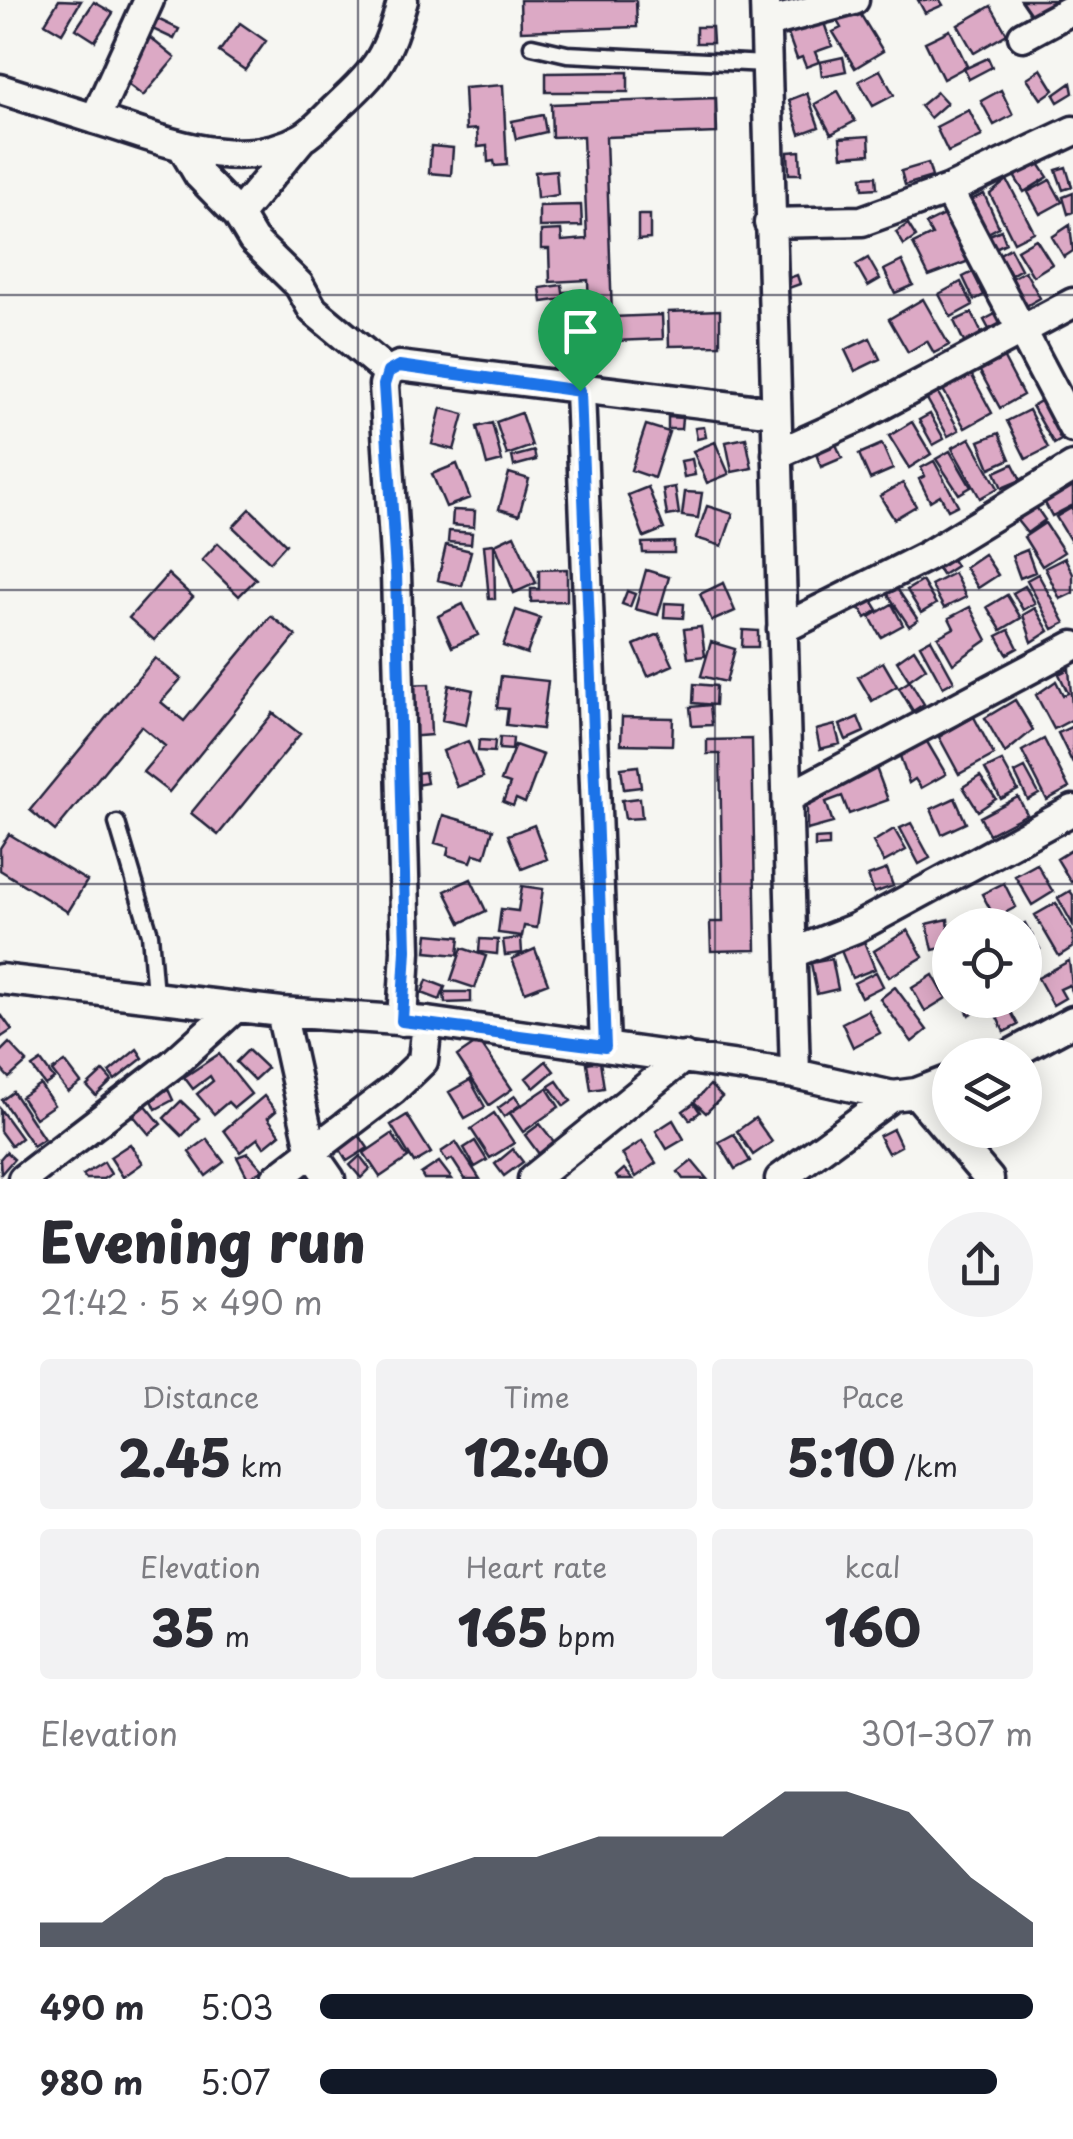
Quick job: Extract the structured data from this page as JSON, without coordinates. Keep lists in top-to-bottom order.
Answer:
{
  "page": {
    "heading": ["Evening run", "21:42 · 5 × 490 m"],
    "stats": [
      ["Distance", "2.45 km"],
      ["Time", "12:40"],
      ["Pace", "5:10 /km"],
      ["Elevation", "35 m"],
      ["Heart rate", "165 bpm"],
      ["kcal", "160"]
    ],
    "chart": ["Elevation", "301–307 m"],
    "list": [
      {
        "name": "490 m",
        "note": "5:03"
      },
      {
        "name": "980 m",
        "note": "5:07"
      }
    ]
  }
}
